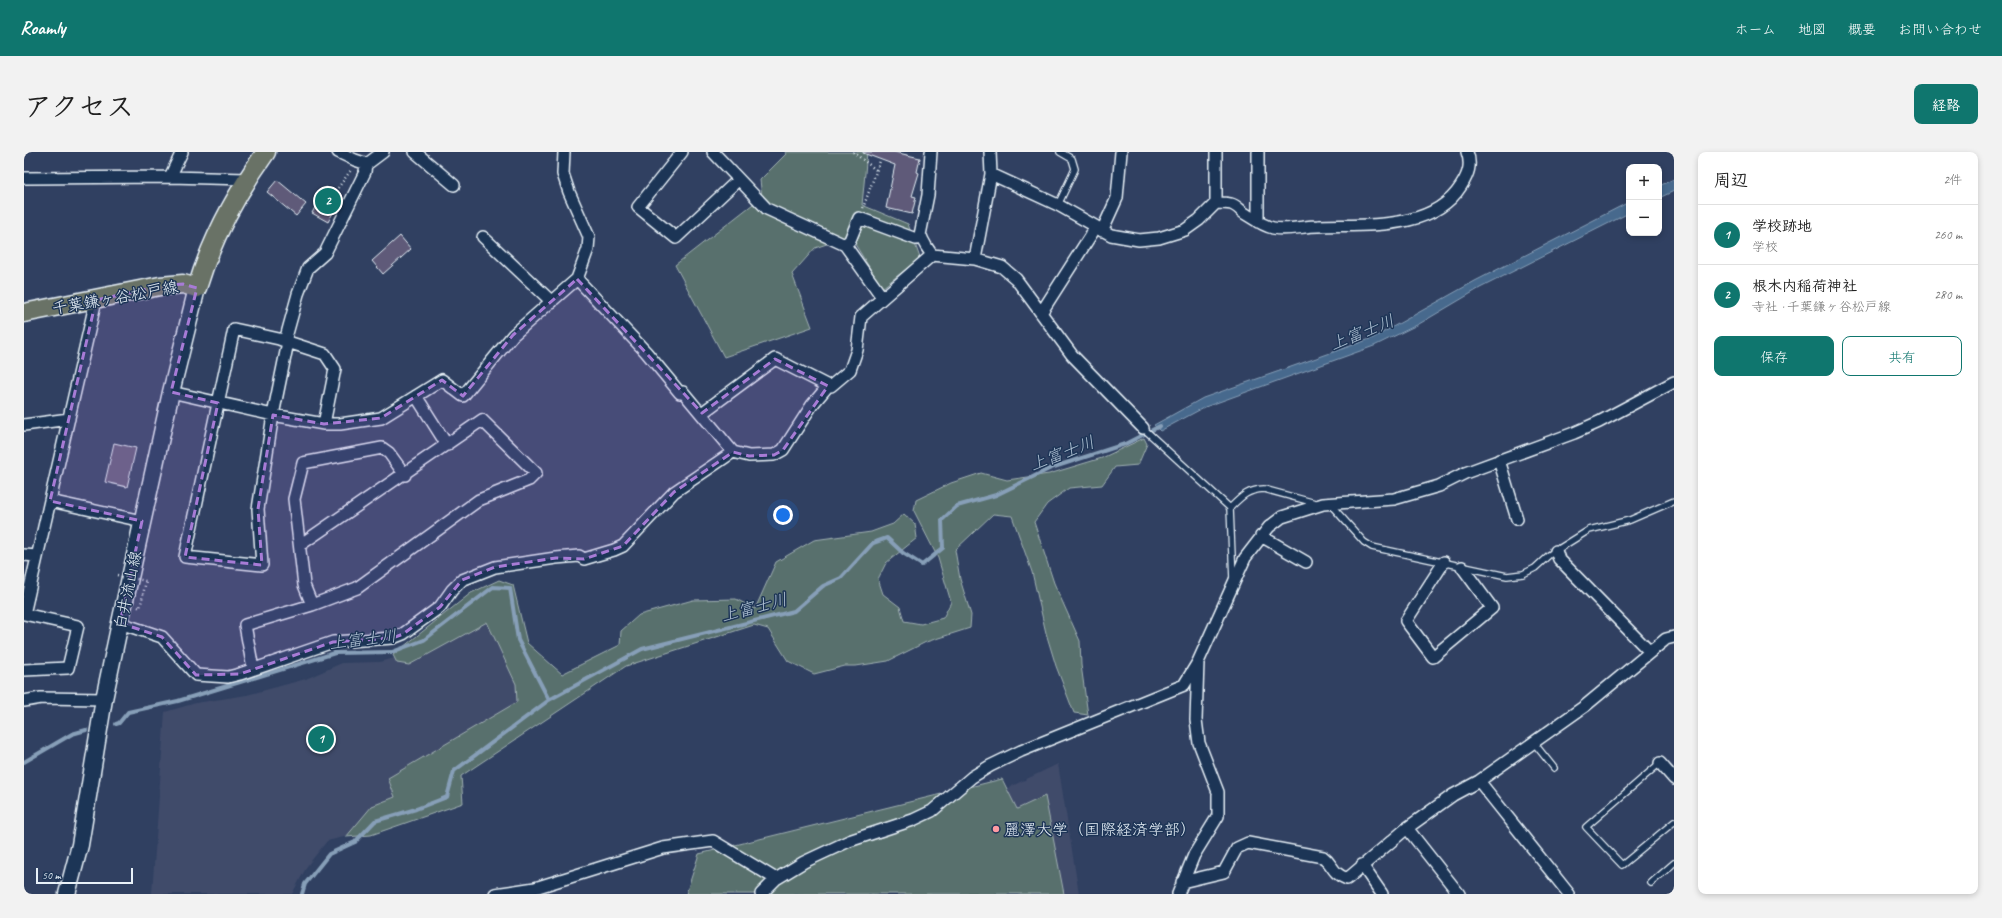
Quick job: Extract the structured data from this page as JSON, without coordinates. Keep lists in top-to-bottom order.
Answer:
{
  "streets": {
    "main road": ["千葉鎌ヶ谷松戸線", "白井流山線"]
  },
  "crossings": [
    ["千葉鎌ヶ谷松戸線", "白井流山線"]
  ],
  "water": ["上富士川"],
  "places": ["麗澤大学（国際経済学部）"],
  "scale_bar": "50 m",
  "page": {
    "header": "Roamly",
    "nav": [
      "ホーム",
      "地図",
      "概要",
      "お問い合わせ"
    ],
    "title": "アクセス",
    "buttons": [
      "経路",
      ["保存", "共有"]
    ],
    "heading": ["周辺", "2件"],
    "map_buttons": ["+", "−"],
    "pins": ["2", "1"],
    "list": [
      {
        "mark": "1",
        "name": "学校跡地",
        "note": "学校",
        "value": "260 m"
      },
      {
        "mark": "2",
        "name": "根木内稲荷神社",
        "note": "寺社 · 千葉鎌ヶ谷松戸線",
        "value": "280 m"
      }
    ],
    "scale": "50 m"
  }
}
